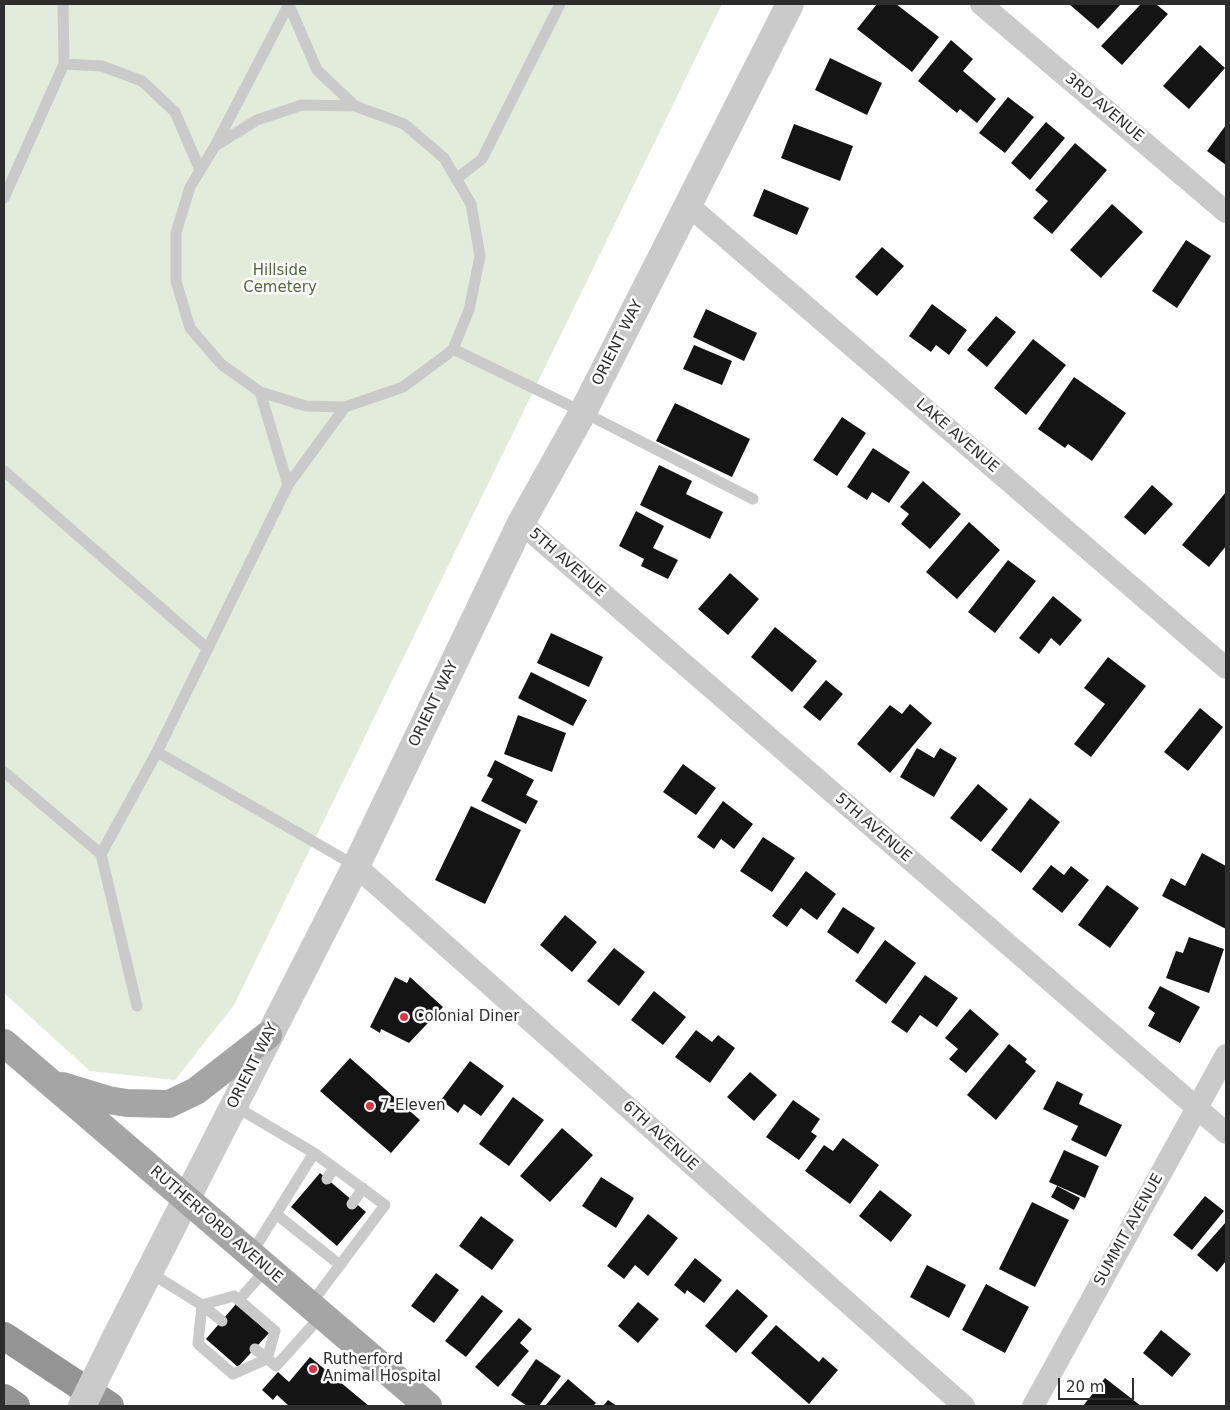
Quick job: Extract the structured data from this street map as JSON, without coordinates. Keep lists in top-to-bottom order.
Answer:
{
  "streets": {
    "main road": ["RUTHERFORD AVENUE"],
    "street": [
      "3RD AVENUE",
      "ORIENT WAY",
      "LAKE AVENUE",
      "5TH AVENUE",
      "6TH AVENUE",
      "SUMMIT AVENUE"
    ]
  },
  "crossings": [
    ["ORIENT WAY", "LAKE AVENUE"],
    ["ORIENT WAY", "5TH AVENUE"],
    ["ORIENT WAY", "6TH AVENUE"],
    ["ORIENT WAY", "RUTHERFORD AVENUE"],
    ["5TH AVENUE", "SUMMIT AVENUE"]
  ],
  "parks": ["Hillside Cemetery"],
  "places": ["Colonial Diner", "7-Eleven", "Rutherford Animal Hospital"],
  "scale_bar": "20 m"
}
